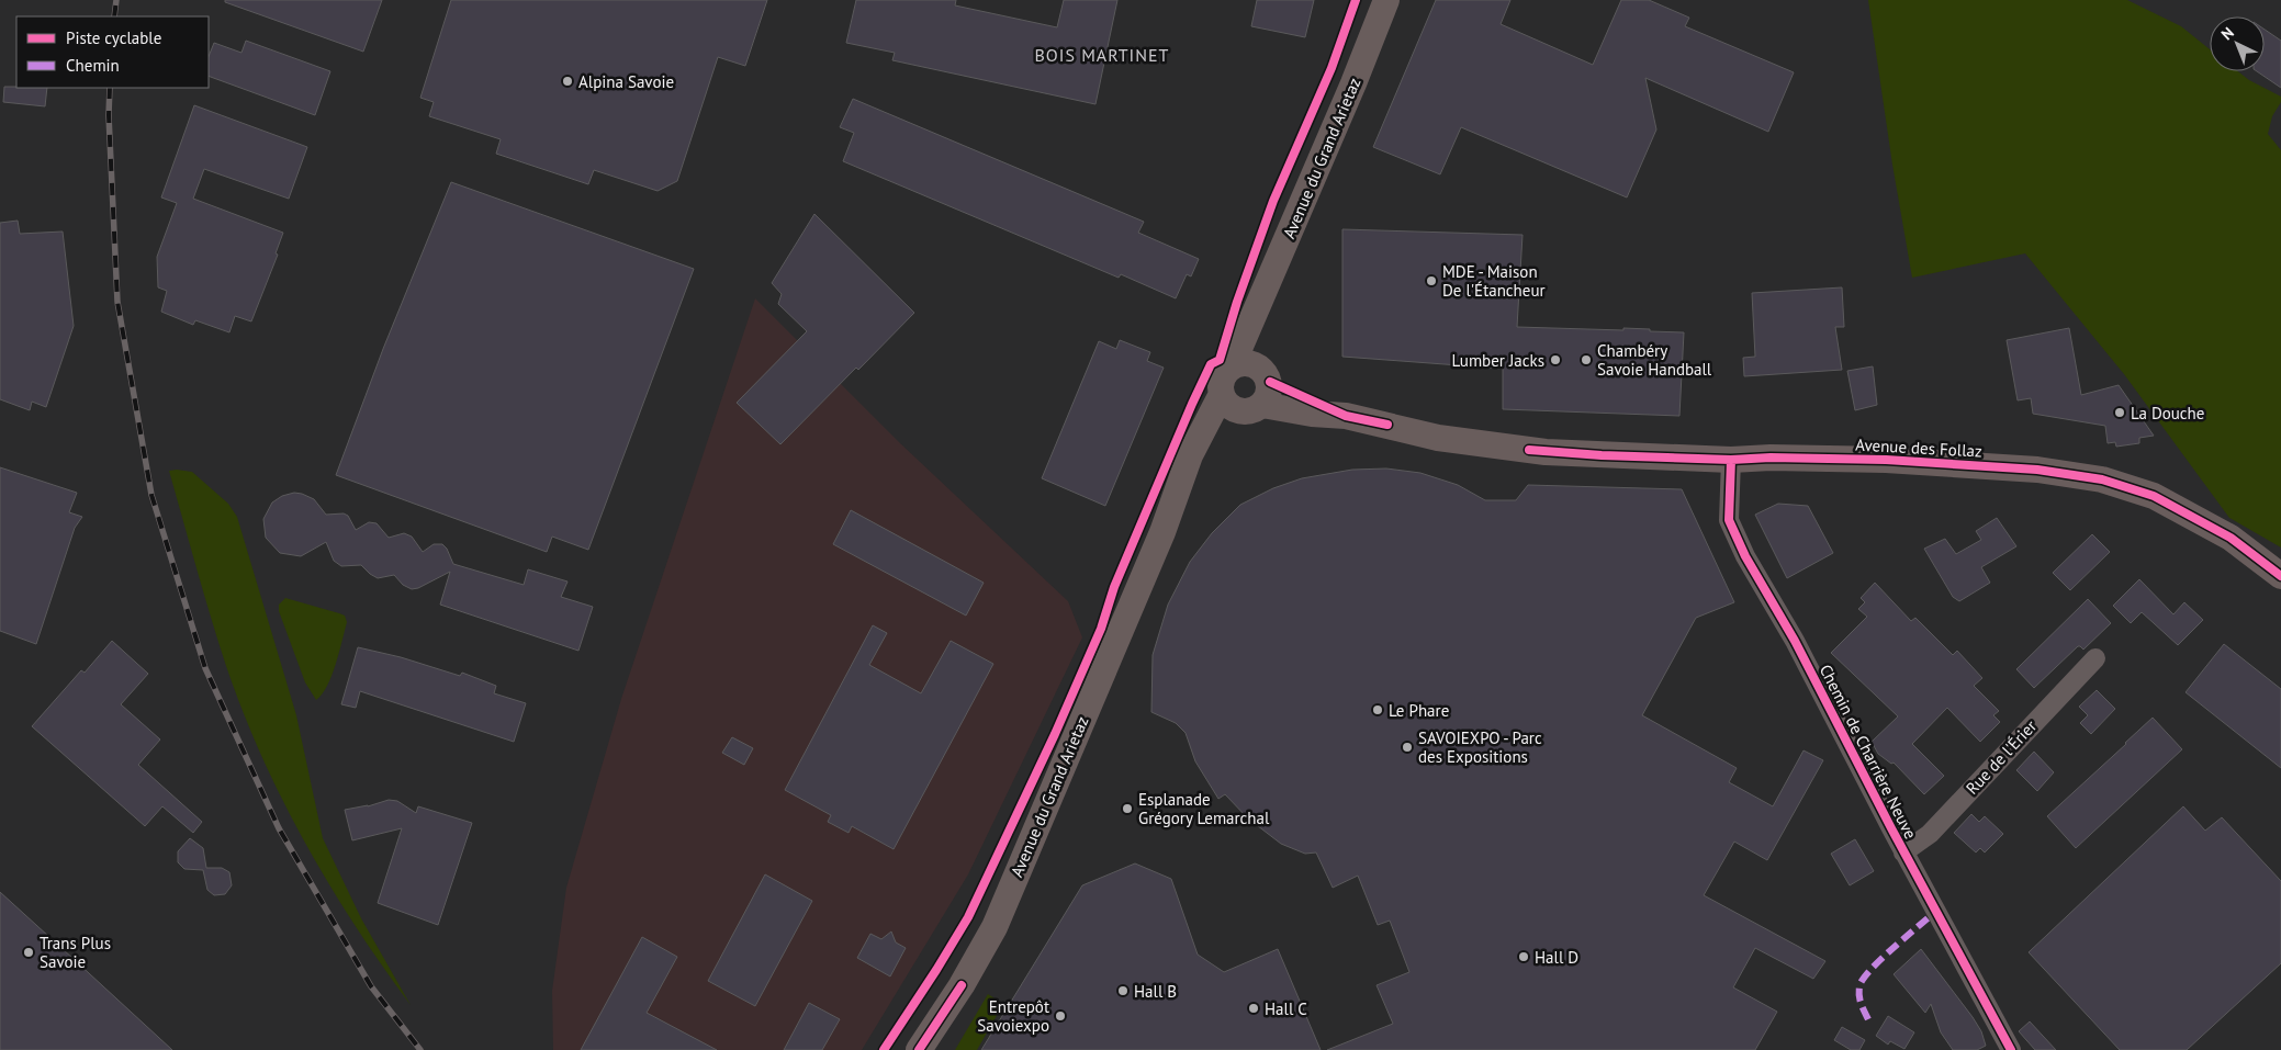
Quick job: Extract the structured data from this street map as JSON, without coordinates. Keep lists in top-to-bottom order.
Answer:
{
  "streets": {
    "main road": ["Avenue du Grand Arietaz", "Avenue des Follaz"],
    "street": ["Chemin de Charrière Neuve", "Rue de l'Érier"]
  },
  "crossings": [
    ["Avenue du Grand Arietaz", "Avenue des Follaz"],
    ["Avenue des Follaz", "Chemin de Charrière Neuve"],
    ["Chemin de Charrière Neuve", "Rue de l'Érier"]
  ],
  "districts": ["BOIS MARTINET"],
  "places": [
    "Alpina Savoie",
    "MDE - Maison De l'Étancheur",
    "Lumber Jacks",
    "Chambéry Savoie Handball",
    "La Douche",
    "Le Phare",
    "SAVOIEXPO - Parc des Expositions",
    "Esplanade Grégory Lemarchal",
    "Trans Plus Savoie",
    "Hall D",
    "Hall B",
    "Hall C",
    "Entrepôt Savoiexpo"
  ],
  "legend": ["Piste cyclable", "Chemin"],
  "north": "top left"
}
